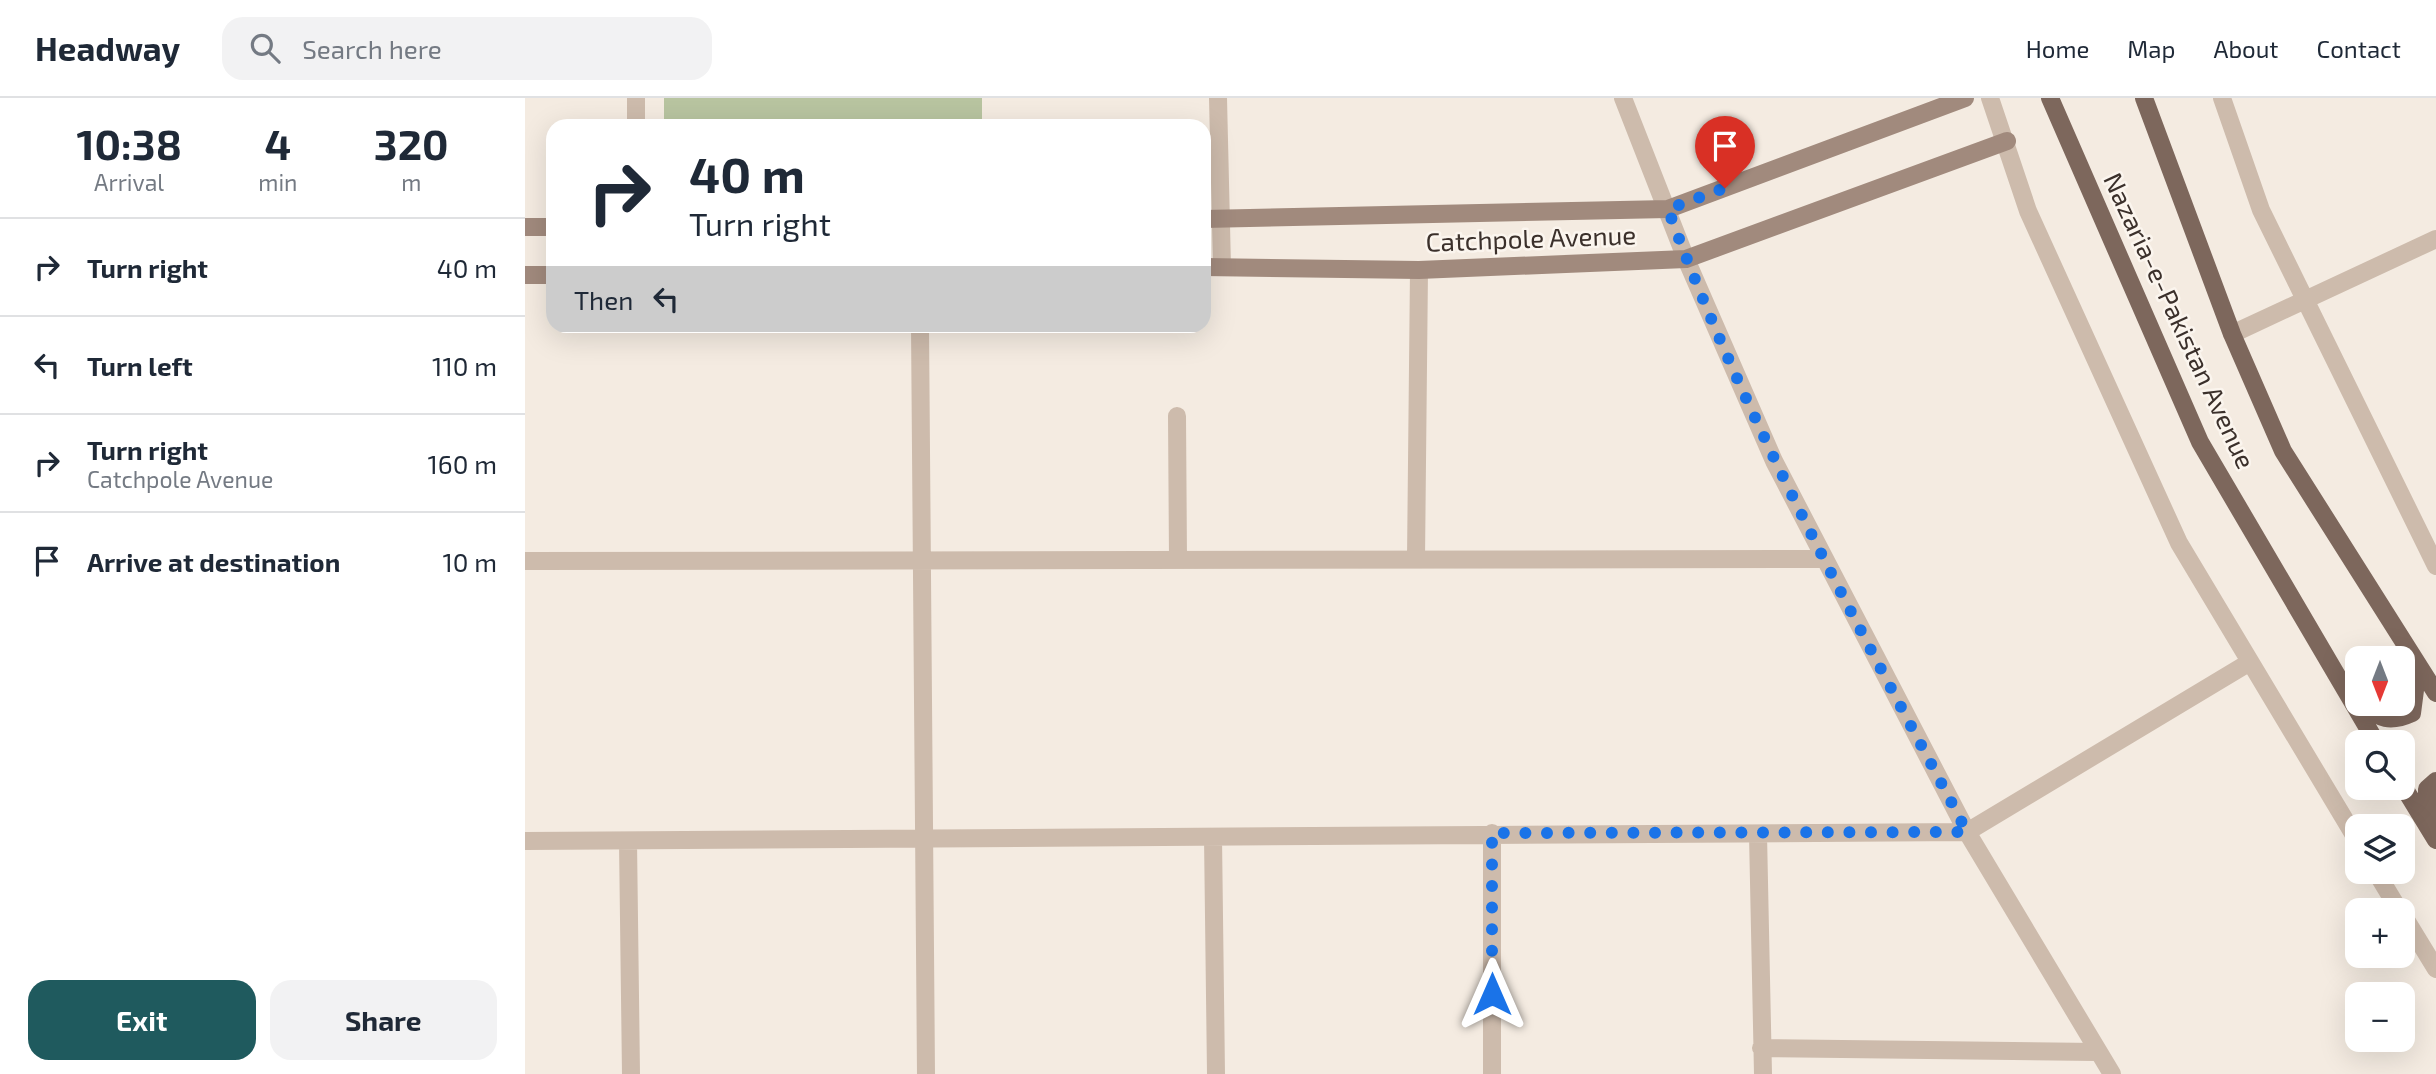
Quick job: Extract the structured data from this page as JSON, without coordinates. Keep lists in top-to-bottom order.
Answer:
{
  "streets": {
    "main road": ["Nazaria-e-Pakistan Avenue"],
    "street": ["Catchpole Avenue"]
  },
  "north": "bottom",
  "page": {
    "header": "Headway",
    "search": "Search here",
    "nav": [
      "Home",
      "Map",
      "About",
      "Contact"
    ],
    "eta": [
      "10:38",
      "Arrival",
      "4",
      "min",
      "320",
      "m"
    ],
    "turn": ["40 m", "Turn right"],
    "list": [
      {
        "name": "Turn right",
        "value": "40 m"
      },
      {
        "name": "Turn left",
        "value": "110 m"
      },
      {
        "name": "Turn right",
        "note": "Catchpole Avenue",
        "value": "160 m"
      },
      {
        "name": "Arrive at destination",
        "value": "10 m"
      }
    ],
    "then": "Then",
    "map_buttons": ["+", "−"],
    "buttons": ["Exit", "Share"]
  }
}
